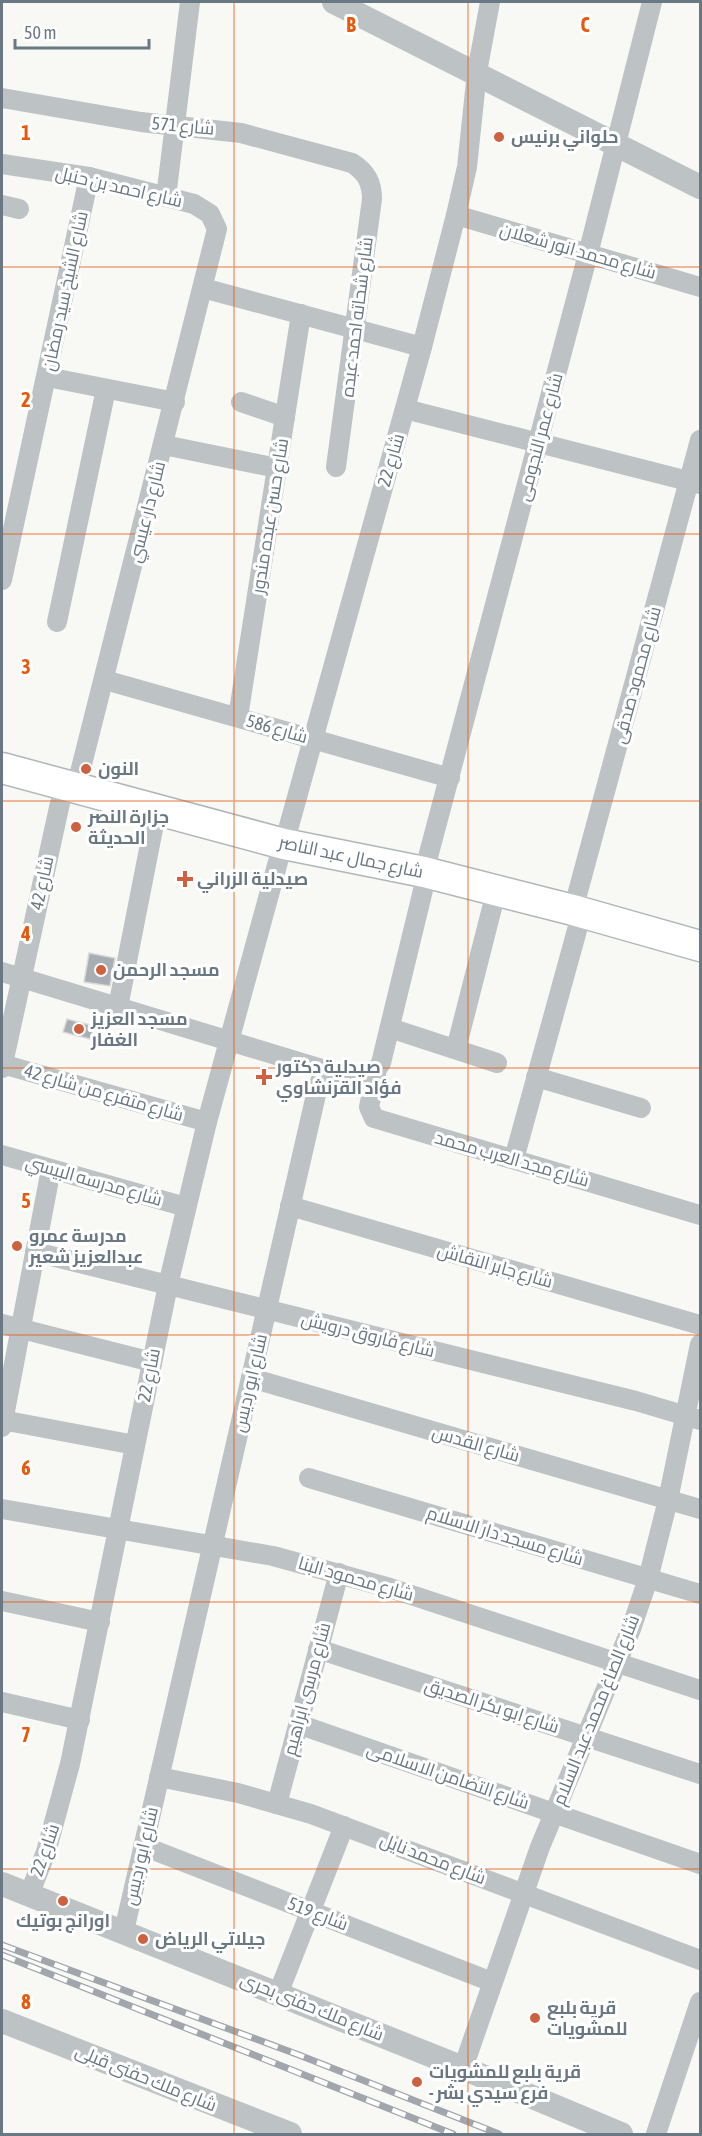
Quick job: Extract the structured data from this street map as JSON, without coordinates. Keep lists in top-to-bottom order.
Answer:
{
  "streets": {
    "main road": ["شارع جمال عبد الناصر"],
    "street": [
      "شارع 571",
      "شارع احمد بن حنبل",
      "شارع محمد انور شعلان",
      "شارع الشيخ سيد رمضان",
      "شارع شحاته احمد عبده",
      "شارع عمر النجومى",
      "شارع 22",
      "شارع دار عيسي",
      "شارع حسن عبده مندور",
      "شارع محمود صدقى",
      "شارع 586",
      "شارع 42",
      "شارع متفرع من شارع 42",
      "شارع مجد العرب محمد",
      "شارع مدرسه البيسي",
      "شارع جابر النقاش",
      "شارع فاروق درويش",
      "شارع ابو رديس",
      "شارع القدس",
      "شارع مسجد دار الاسلام",
      "شارع محمود البنا",
      "شارع مرسى ابراهيم",
      "شارع ابو بكر الصديق",
      "شارع الصاغ محمد عبد السلام",
      "شارع التضامن الاسلامى",
      "شارع محمد نايل",
      "شارع 519",
      "شارع ملك حفنى بحرى",
      "شارع ملك حفنى قبلى"
    ]
  },
  "crossings": [
    ["شارع 571", "شارع شحاته احمد عبده"],
    ["شارع احمد بن حنبل", "شارع الشيخ سيد رمضان"],
    ["شارع احمد بن حنبل", "شارع دار عيسي"],
    ["شارع محمد انور شعلان", "شارع عمر النجومى"],
    ["شارع محمد انور شعلان", "شارع 22"],
    ["شارع عمر النجومى", "شارع 586"],
    ["شارع عمر النجومى", "شارع جمال عبد الناصر"],
    ["شارع 22", "شارع 586"],
    ["شارع 22", "شارع جمال عبد الناصر"],
    ["شارع 22", "شارع متفرع من شارع 42"],
    ["شارع 22", "شارع مدرسه البيسي"],
    ["شارع 22", "شارع فاروق درويش"],
    ["شارع 22", "شارع محمود البنا"],
    ["شارع 22", "شارع ملك حفنى بحرى"],
    ["شارع دار عيسي", "شارع 586"],
    ["شارع دار عيسي", "شارع جمال عبد الناصر"],
    ["شارع دار عيسي", "شارع 42"],
    ["شارع حسن عبده مندور", "شارع 586"],
    ["شارع محمود صدقى", "شارع جمال عبد الناصر"],
    ["شارع محمود صدقى", "شارع مجد العرب محمد"],
    ["شارع جمال عبد الناصر", "شارع 42"],
    ["شارع 42", "شارع متفرع من شارع 42"],
    ["شارع جابر النقاش", "شارع ابو رديس"],
    ["شارع فاروق درويش", "شارع ابو رديس"],
    ["شارع فاروق درويش", "شارع الصاغ محمد عبد السلام"],
    ["شارع ابو رديس", "شارع القدس"],
    ["شارع ابو رديس", "شارع محمود البنا"],
    ["شارع ابو رديس", "شارع محمد نايل"],
    ["شارع ابو رديس", "شارع 519"],
    ["شارع ابو رديس", "شارع ملك حفنى بحرى"],
    ["شارع القدس", "شارع الصاغ محمد عبد السلام"],
    ["شارع مسجد دار الاسلام", "شارع الصاغ محمد عبد السلام"],
    ["شارع محمود البنا", "شارع مرسى ابراهيم"],
    ["شارع محمود البنا", "شارع الصاغ محمد عبد السلام"],
    ["شارع مرسى ابراهيم", "شارع ابو بكر الصديق"],
    ["شارع مرسى ابراهيم", "شارع التضامن الاسلامى"],
    ["شارع مرسى ابراهيم", "شارع محمد نايل"],
    ["شارع ابو بكر الصديق", "شارع الصاغ محمد عبد السلام"],
    ["شارع الصاغ محمد عبد السلام", "شارع التضامن الاسلامى"],
    ["شارع الصاغ محمد عبد السلام", "شارع محمد نايل"],
    ["شارع الصاغ محمد عبد السلام", "شارع 519"],
    ["شارع الصاغ محمد عبد السلام", "شارع ملك حفنى بحرى"]
  ],
  "places": {
    "other": [
      "حلواني برنيس",
      "النون",
      "جزارة النصر الحديثة",
      "مسجد الرحمن",
      "مسجد العزيز الغفار",
      "مدرسة عمرو عبدالعزيز شعير",
      "اورانج بوتيك",
      "جيلاتي الرياض",
      "قرية بلبع للمشويات",
      "قرية بلبع للمشويات - فرع سيدي بشر"
    ],
    "health": ["صيدلية الزراني", "صيدلية دكتور فؤاد القرنشاوي"]
  },
  "scale_bar": "50 m",
  "grid": {
    "columns": ["B", "C"],
    "rows": [
      "1",
      "2",
      "3",
      "4",
      "5",
      "6",
      "7",
      "8"
    ]
  }
}
